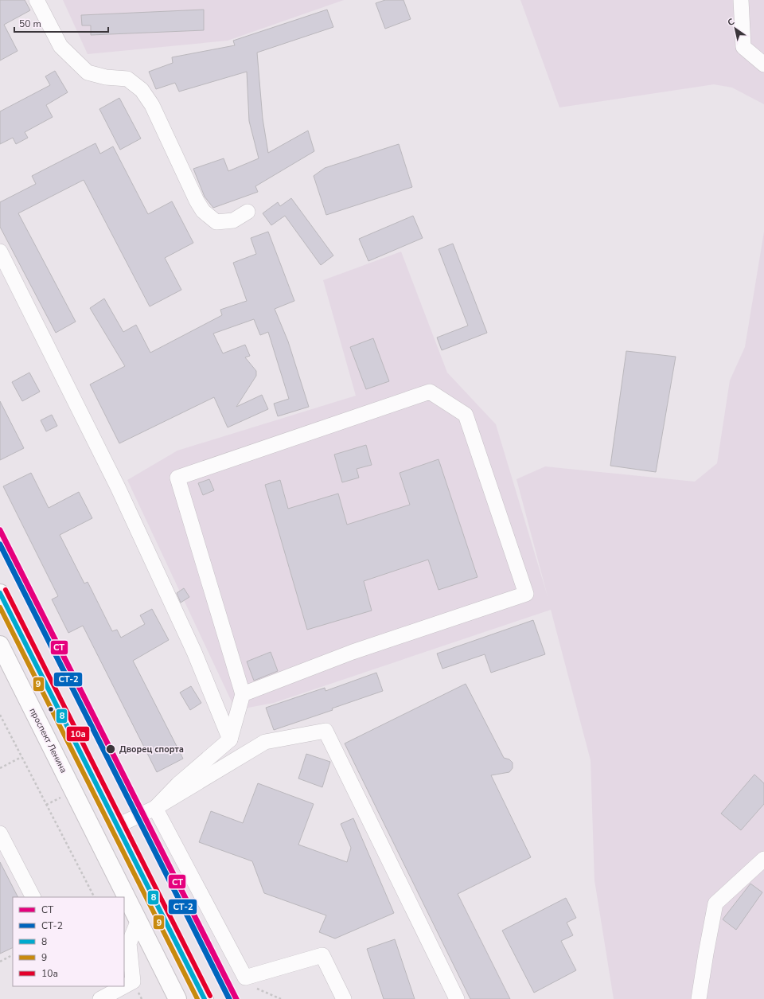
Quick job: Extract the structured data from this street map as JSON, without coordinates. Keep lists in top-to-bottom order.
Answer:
{
  "streets": {
    "main road": ["проспект Ленина"]
  },
  "places": ["Дворец спорта"],
  "lines": [
    "transit line СТ",
    "transit line СТ-2",
    "transit line 10а",
    "transit line 8",
    "transit line 9"
  ],
  "legend": [
    "СТ",
    "СТ-2",
    "8",
    "9",
    "10а"
  ],
  "scale_bar": "50 m",
  "north": "top left"
}
